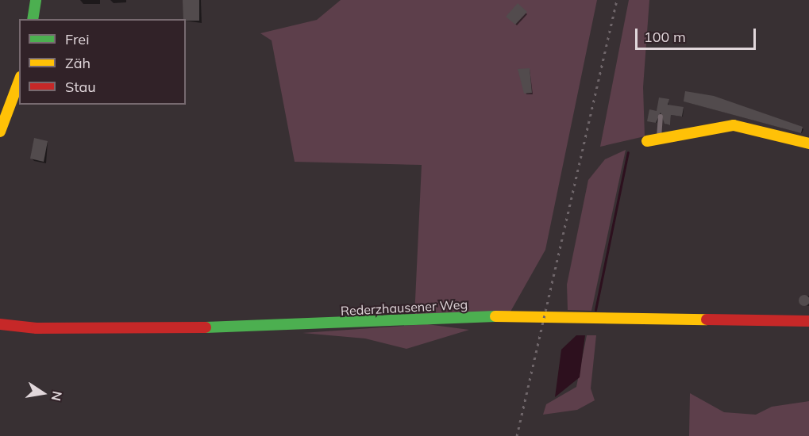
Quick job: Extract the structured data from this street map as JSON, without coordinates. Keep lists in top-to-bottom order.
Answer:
{
  "streets": {
    "street": ["Rederzhausener Weg"]
  },
  "legend": ["Frei", "Zäh", "Stau"],
  "scale_bar": "100 m",
  "north": "right"
}
